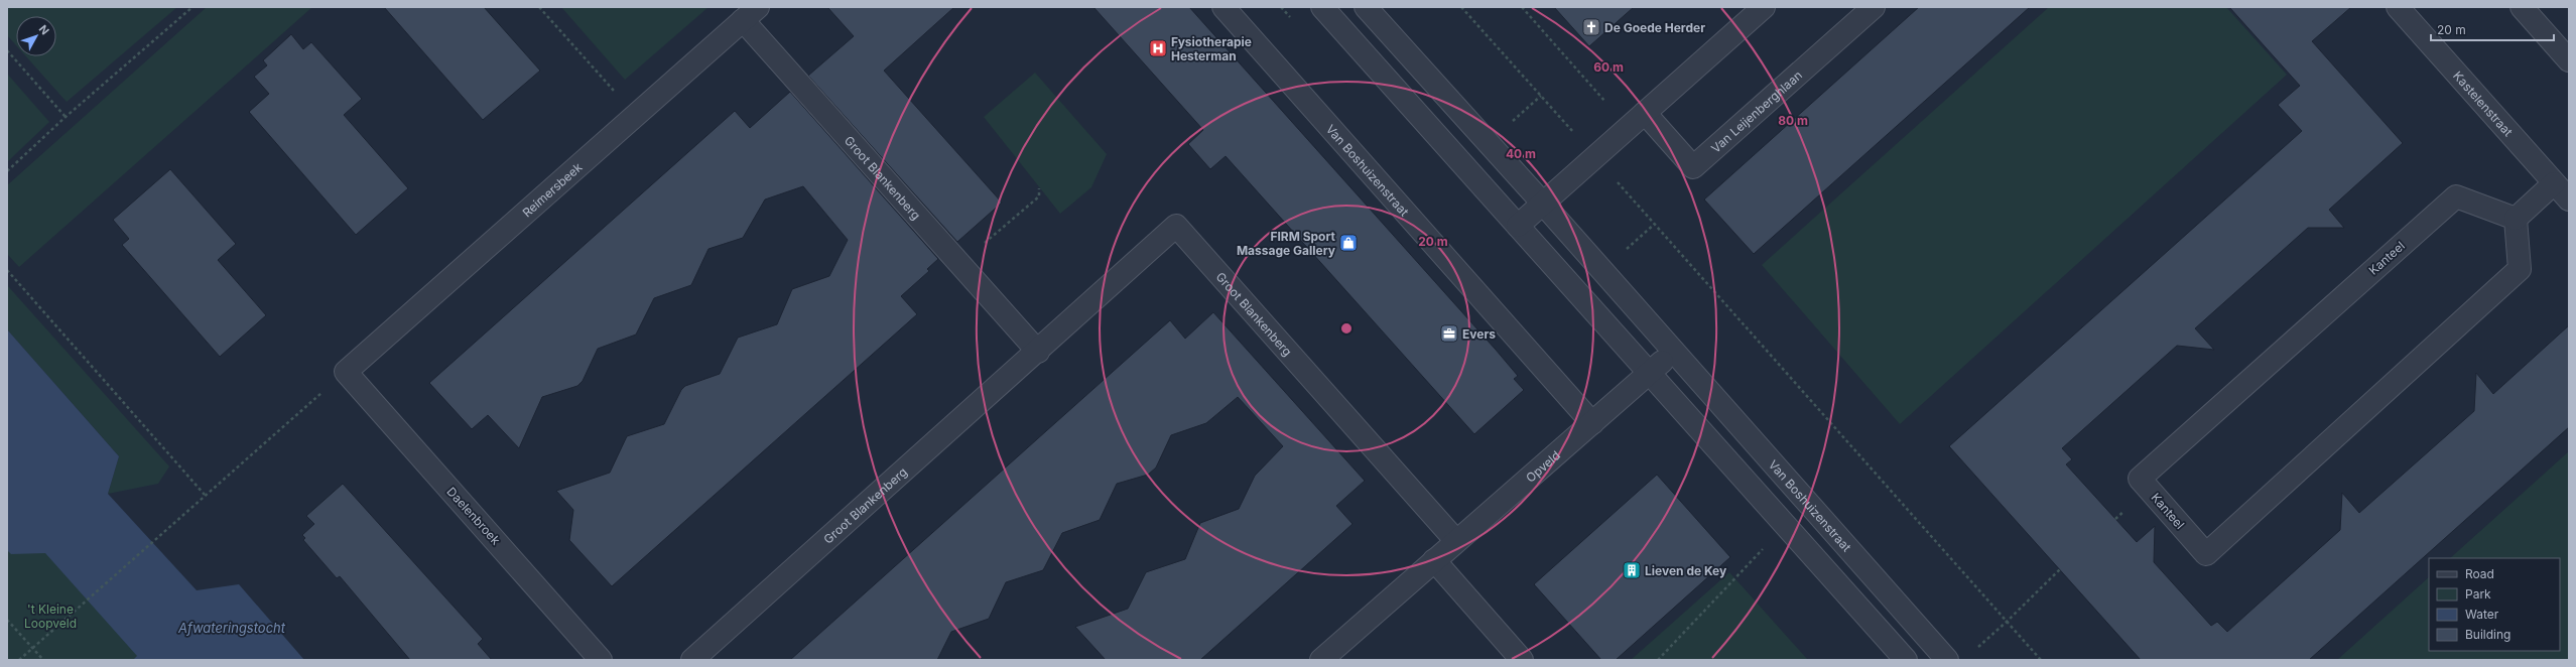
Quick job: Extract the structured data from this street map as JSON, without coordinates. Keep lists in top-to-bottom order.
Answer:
{
  "streets": {
    "street": [
      "Kastelenstraat",
      "Van Leijenberghlaan",
      "Van Boshuizenstraat",
      "Groot Blankenberg",
      "Reimersbeek",
      "Kanteel",
      "Opveld",
      "Daelenbroek"
    ]
  },
  "crossings": [
    ["Van Boshuizenstraat", "Opveld"],
    ["Groot Blankenberg", "Reimersbeek"],
    ["Groot Blankenberg", "Opveld"],
    ["Reimersbeek", "Daelenbroek"]
  ],
  "water": ["Afwateringstocht"],
  "parks": ["'t Kleine Loopveld"],
  "places": {
    "church": ["De Goede Herder"],
    "hospital": ["Fysiotherapie Hesterman"],
    "shop": ["FIRM Sport Massage Gallery"],
    "office": ["Evers"],
    "building": ["Lieven de Key"]
  },
  "legend": [
    "Road",
    "Park",
    "Water",
    "Building"
  ],
  "scale_bar": "20 m",
  "north": "top right",
  "rings": [
    "60 m",
    "80 m",
    "40 m",
    "20 m"
  ]
}
